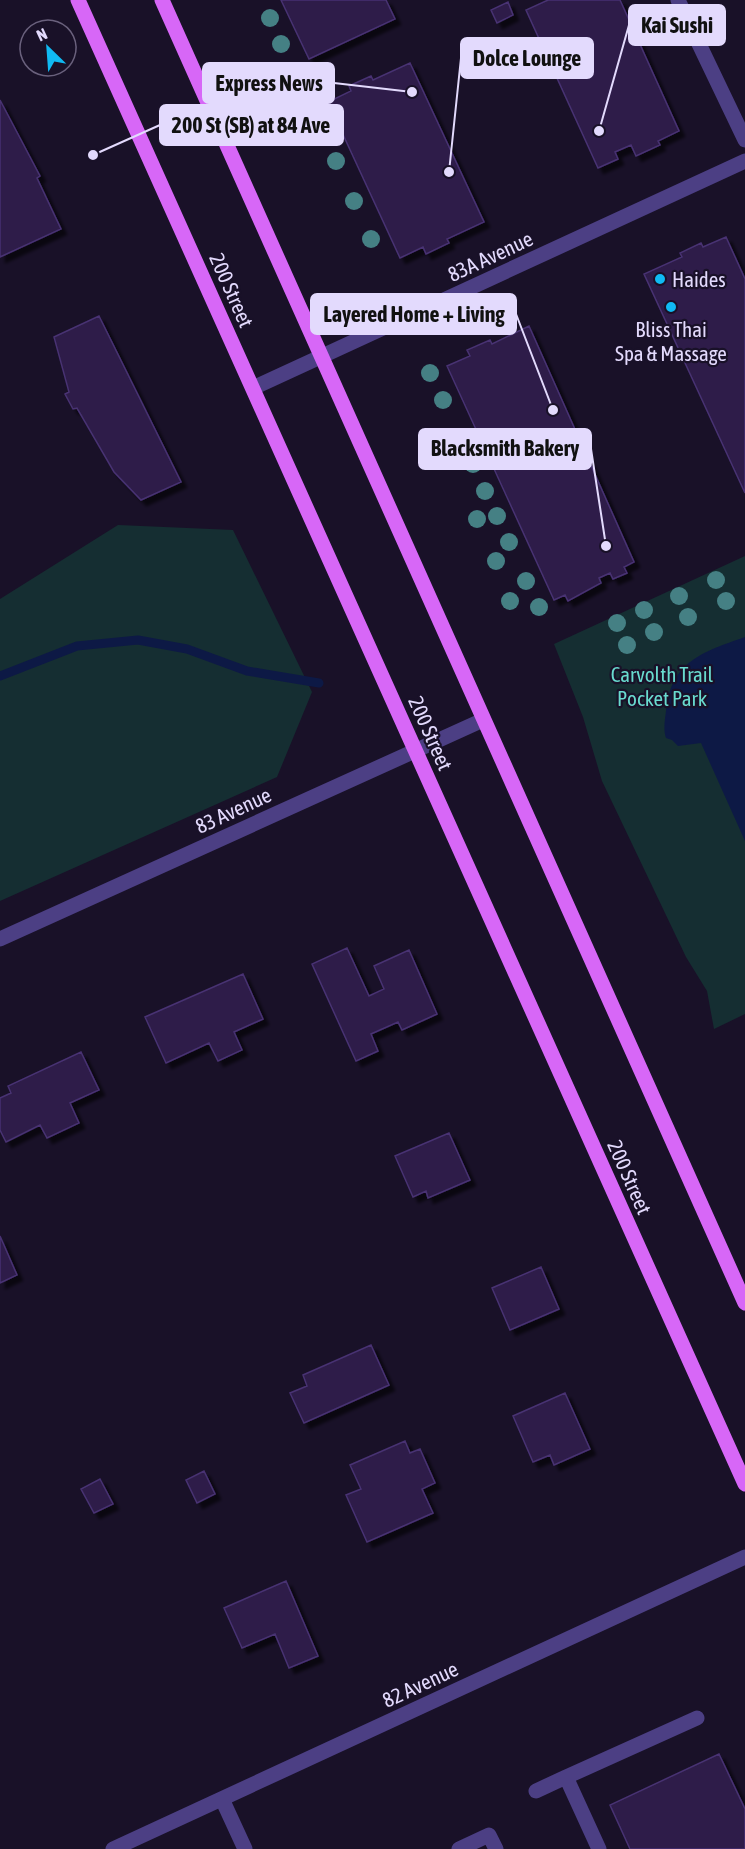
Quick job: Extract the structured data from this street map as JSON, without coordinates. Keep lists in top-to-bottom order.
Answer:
{
  "streets": {
    "main road": ["200 Street"],
    "street": ["83A Avenue", "83 Avenue", "82 Avenue"]
  },
  "crossings": [
    ["83A Avenue", "200 Street"],
    ["200 Street", "83 Avenue"]
  ],
  "parks": ["Carvolth Trail Pocket Park"],
  "places": [
    "Express News",
    "Kai Sushi",
    "200 St (SB) at 84 Ave",
    "Dolce Lounge",
    "Haides",
    "Bliss Thai Spa & Massage",
    "Layered Home + Living",
    "Blacksmith Bakery"
  ],
  "north": "top left"
}
